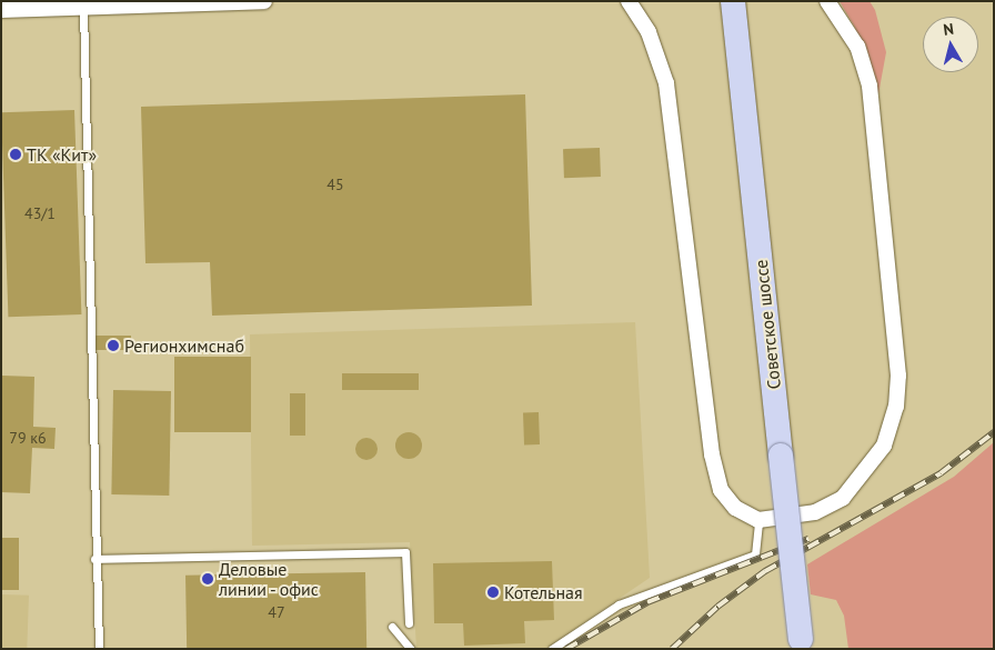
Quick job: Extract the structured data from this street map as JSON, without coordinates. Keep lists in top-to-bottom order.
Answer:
{
  "streets": {
    "main road": ["Советское шоссе"]
  },
  "places": [
    "ТК «Кит»",
    "Регионхимснаб",
    "Деловые линии - офис",
    "Котельная"
  ],
  "house_numbers": [
    "45",
    "43/1",
    "79 к6",
    "47"
  ],
  "north": "top"
}
